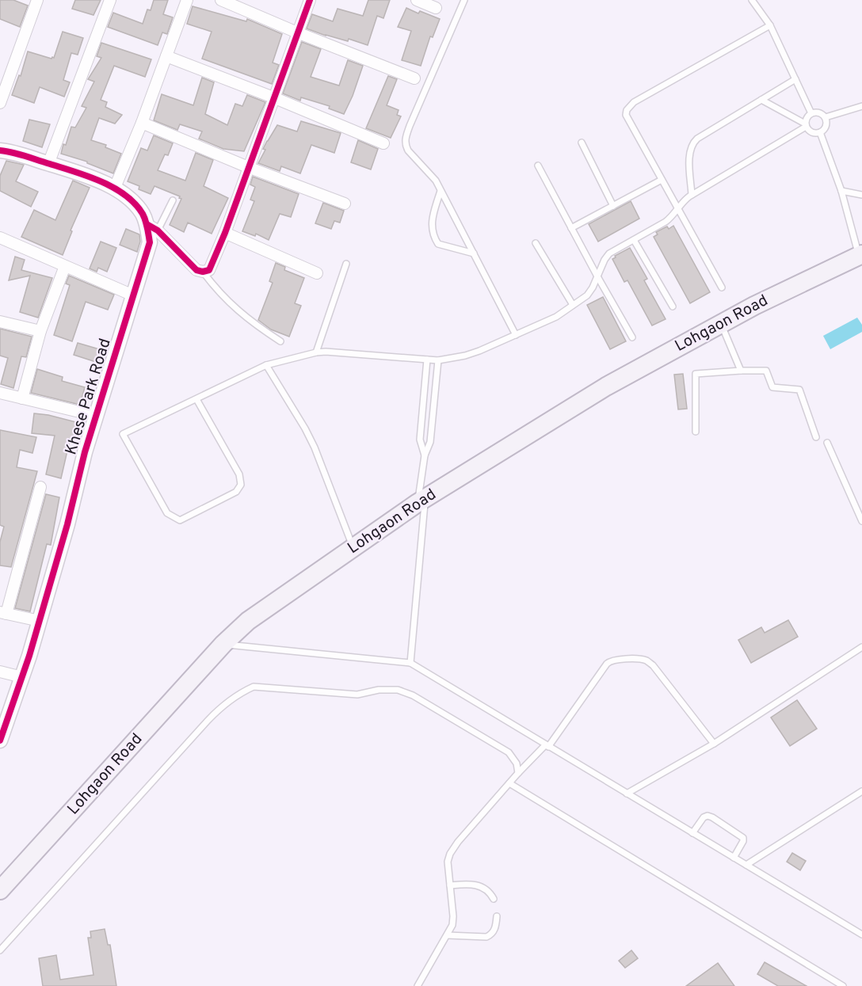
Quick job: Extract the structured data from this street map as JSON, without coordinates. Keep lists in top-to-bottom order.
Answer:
{
  "streets": {
    "main road": ["Lohgaon Road"],
    "street": ["Khese Park Road"]
  }
}
